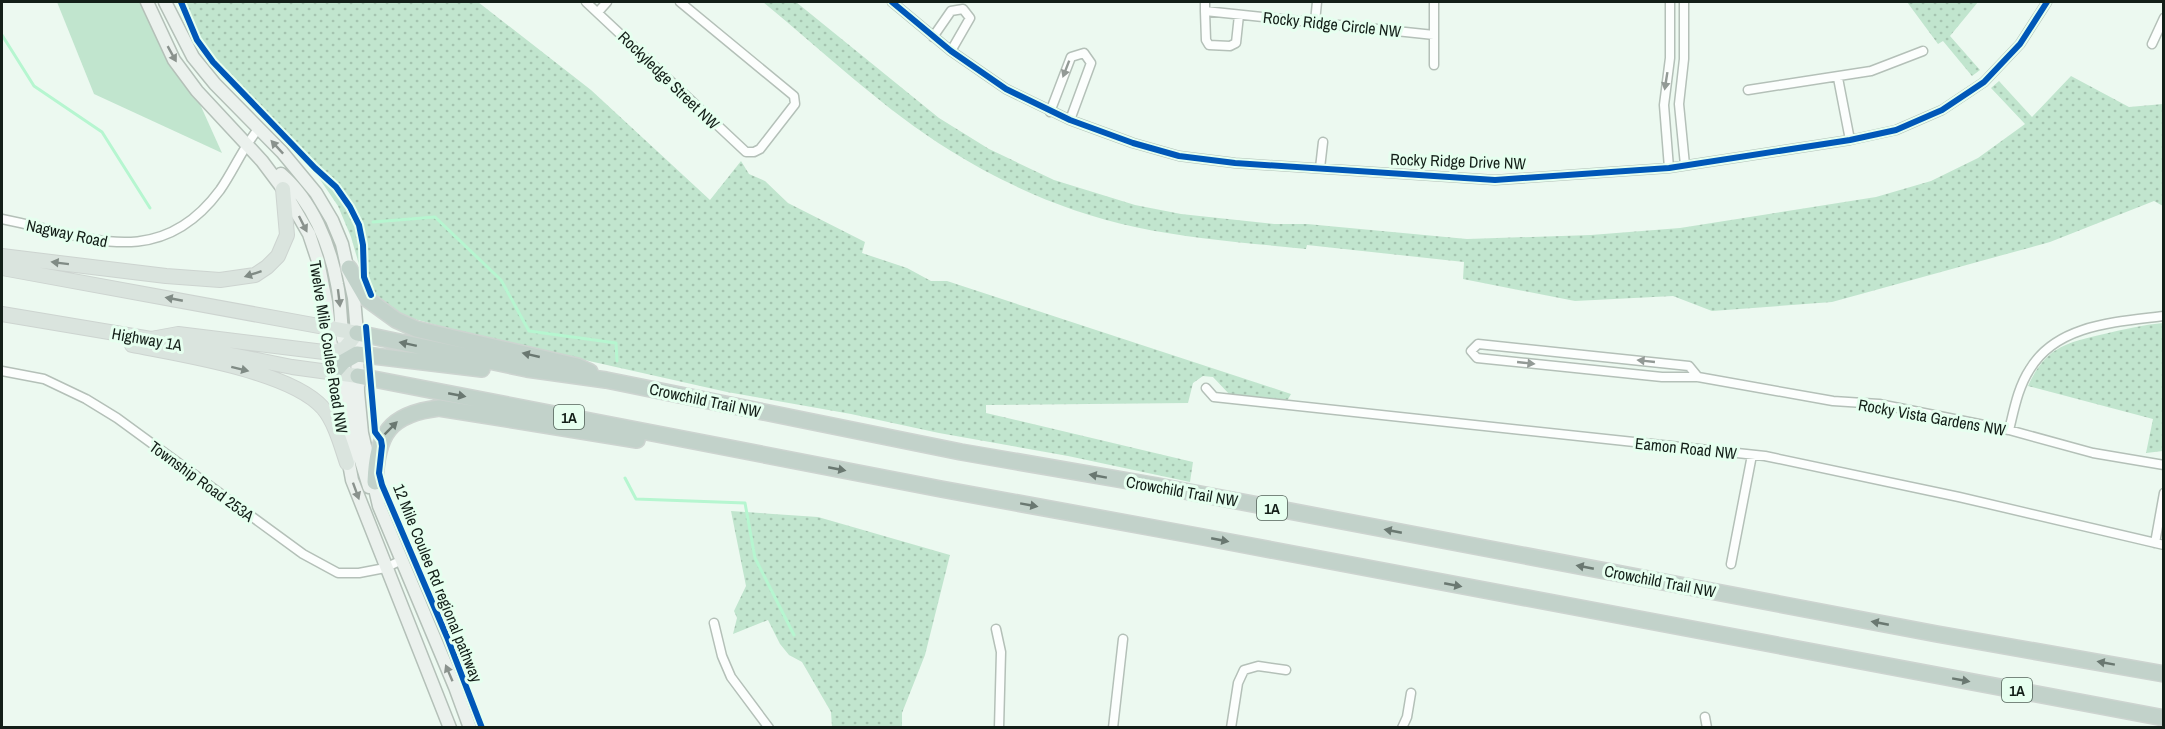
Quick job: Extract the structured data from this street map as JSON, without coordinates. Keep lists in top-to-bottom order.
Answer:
{
  "streets": {
    "highway": ["Crowchild Trail NW", "1A"],
    "main road": ["Highway 1A", "Twelve Mile Coulee Road NW"],
    "street": [
      "Rocky Ridge Circle NW",
      "Rockyledge Street NW",
      "Rocky Ridge Drive NW",
      "Nagway Road",
      "Rocky Vista Gardens NW",
      "Eamon Road NW",
      "Township Road 253A"
    ],
    "cycle path": ["12 Mile Coulee Rd regional pathway"]
  },
  "crossings": [
    ["Nagway Road", "Twelve Mile Coulee Road NW"],
    ["Highway 1A", "Twelve Mile Coulee Road NW"],
    ["Highway 1A", "1A"],
    ["Twelve Mile Coulee Road NW", "Crowchild Trail NW"],
    ["Twelve Mile Coulee Road NW", "1A"],
    ["Twelve Mile Coulee Road NW", "Township Road 253A"]
  ],
  "one_way": ["Crowchild Trail NW"]
}
